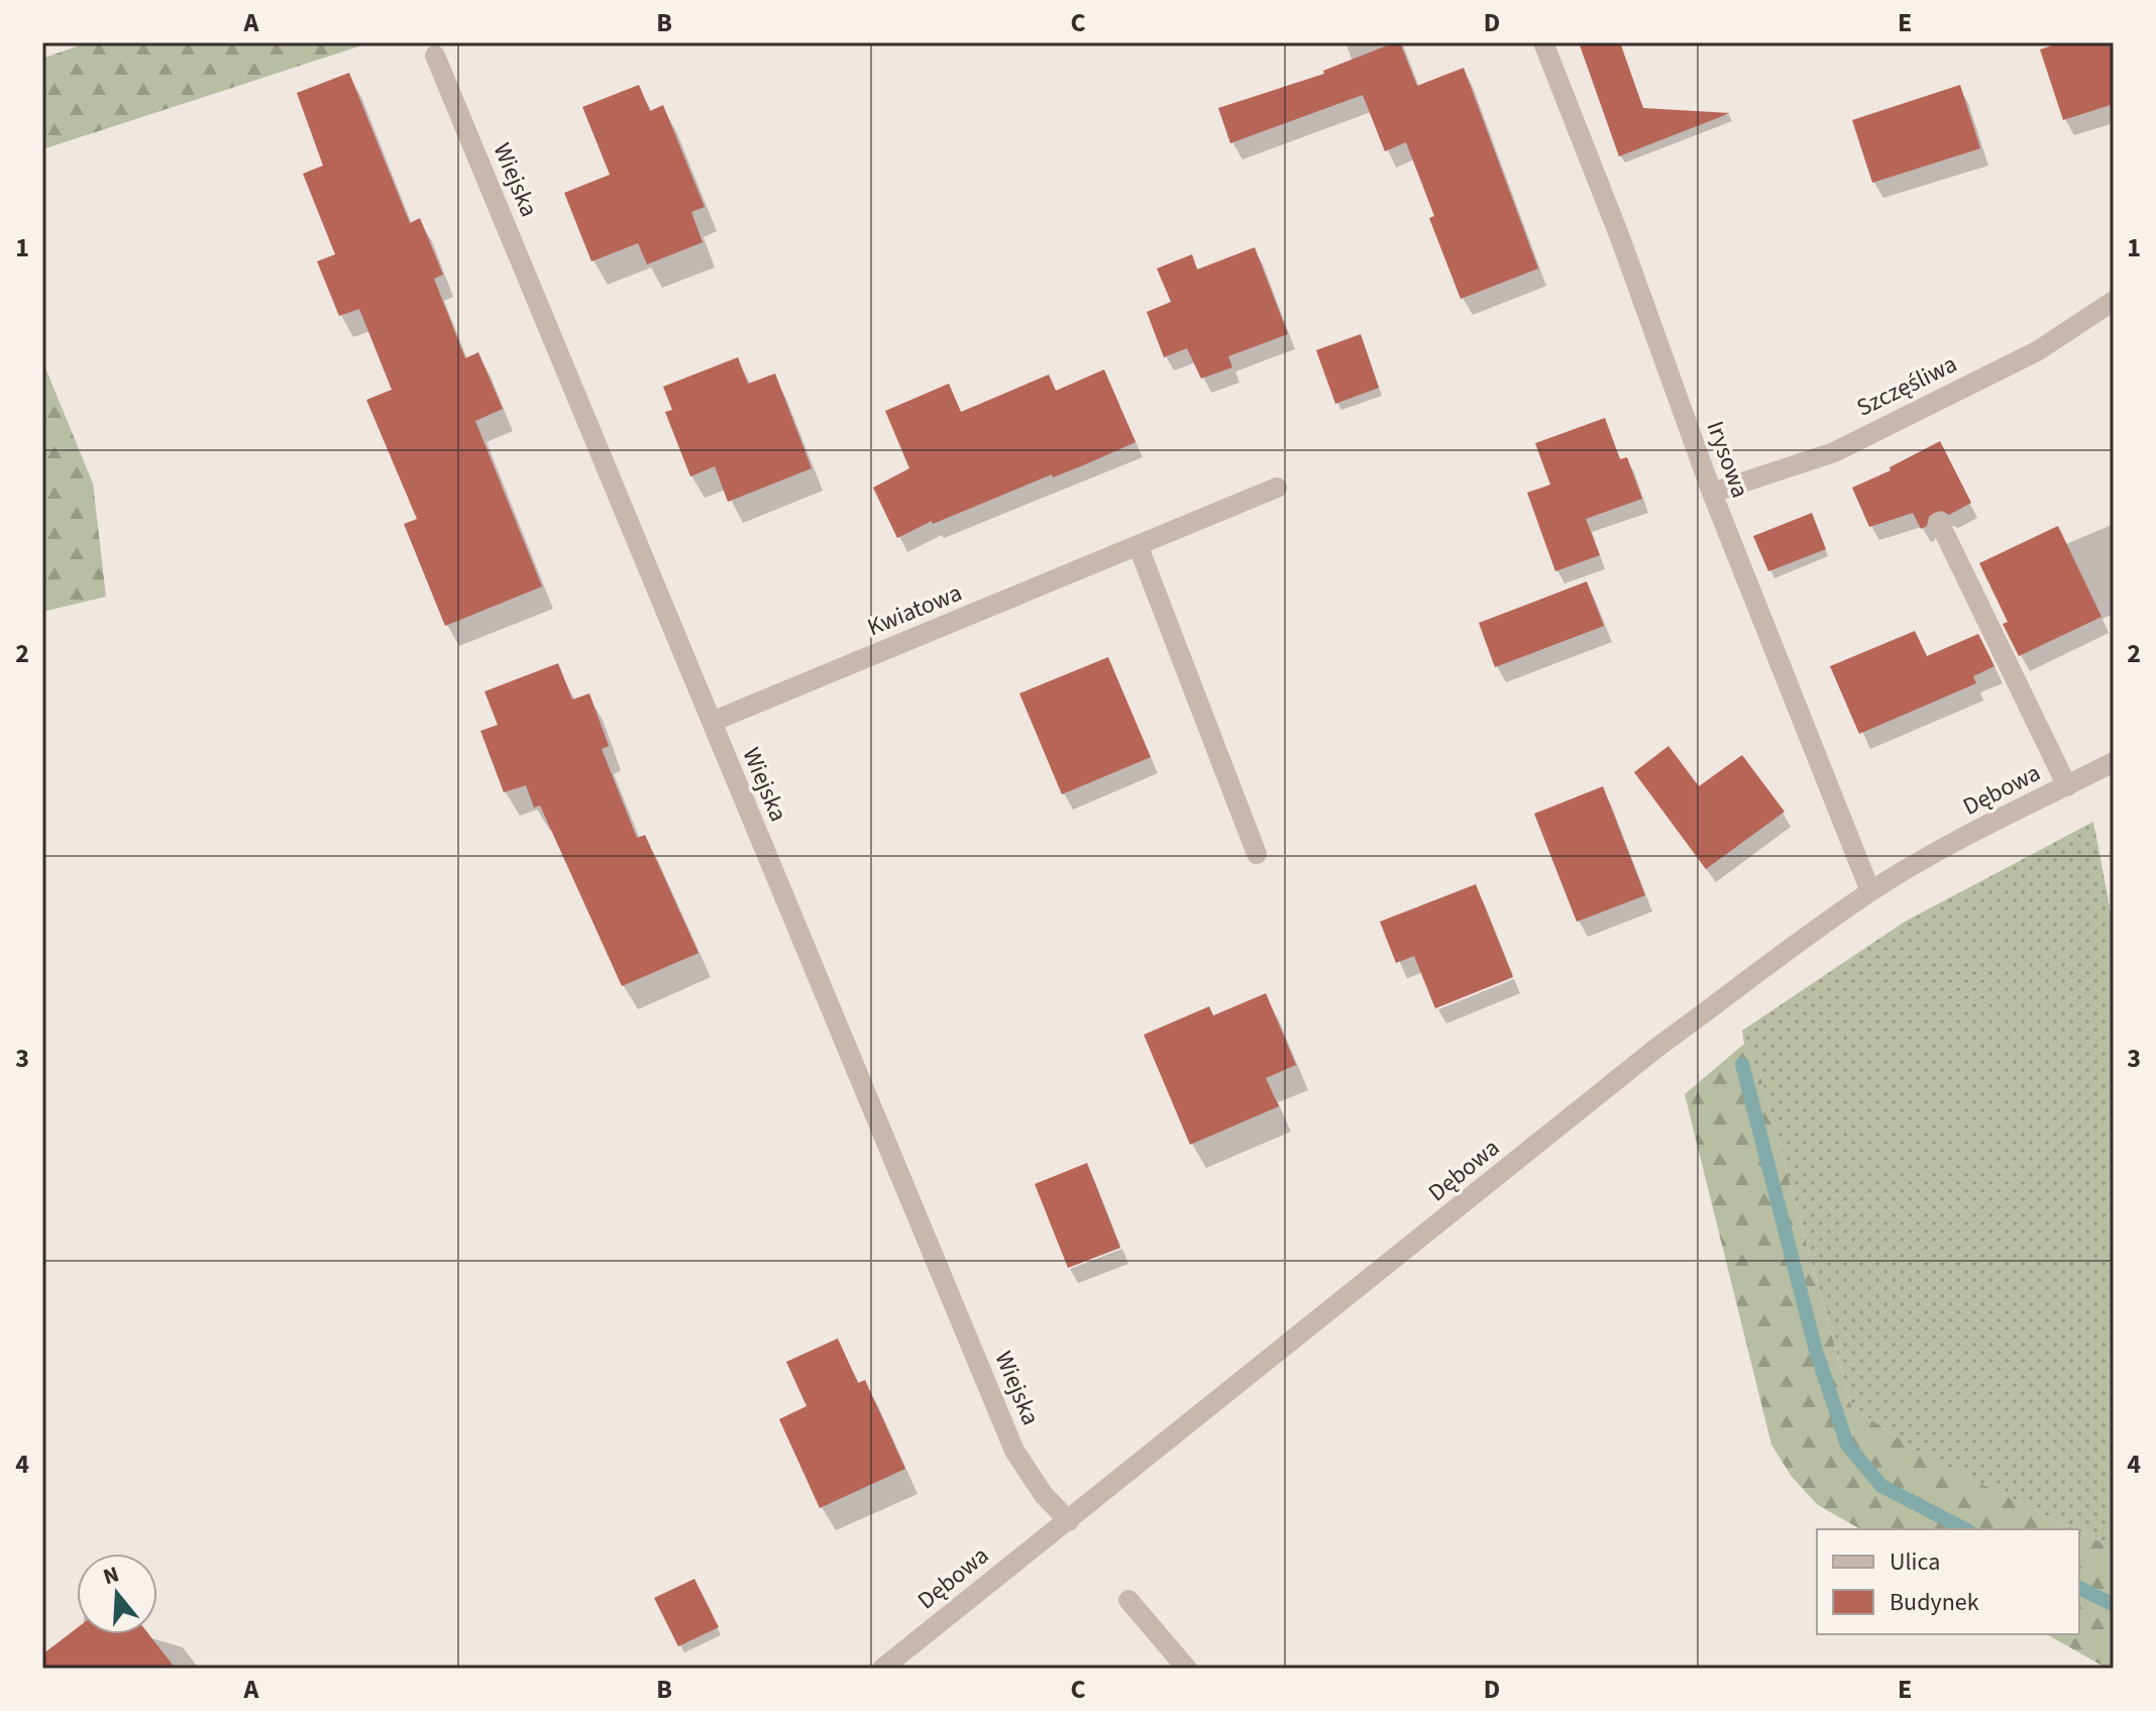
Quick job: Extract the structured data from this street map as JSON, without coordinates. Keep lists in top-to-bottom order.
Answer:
{
  "streets": {
    "street": [
      "Wiejska",
      "Szczęśliwa",
      "Irysowa",
      "Kwiatowa",
      "Dębowa"
    ]
  },
  "crossings": [
    ["Wiejska", "Kwiatowa"],
    ["Wiejska", "Dębowa"],
    ["Szczęśliwa", "Irysowa"],
    ["Irysowa", "Dębowa"]
  ],
  "legend": ["Ulica", "Budynek"],
  "north": "top",
  "grid": {
    "columns": [
      "A",
      "B",
      "C",
      "D",
      "E"
    ],
    "rows": [
      "1",
      "2",
      "3",
      "4"
    ]
  }
}
